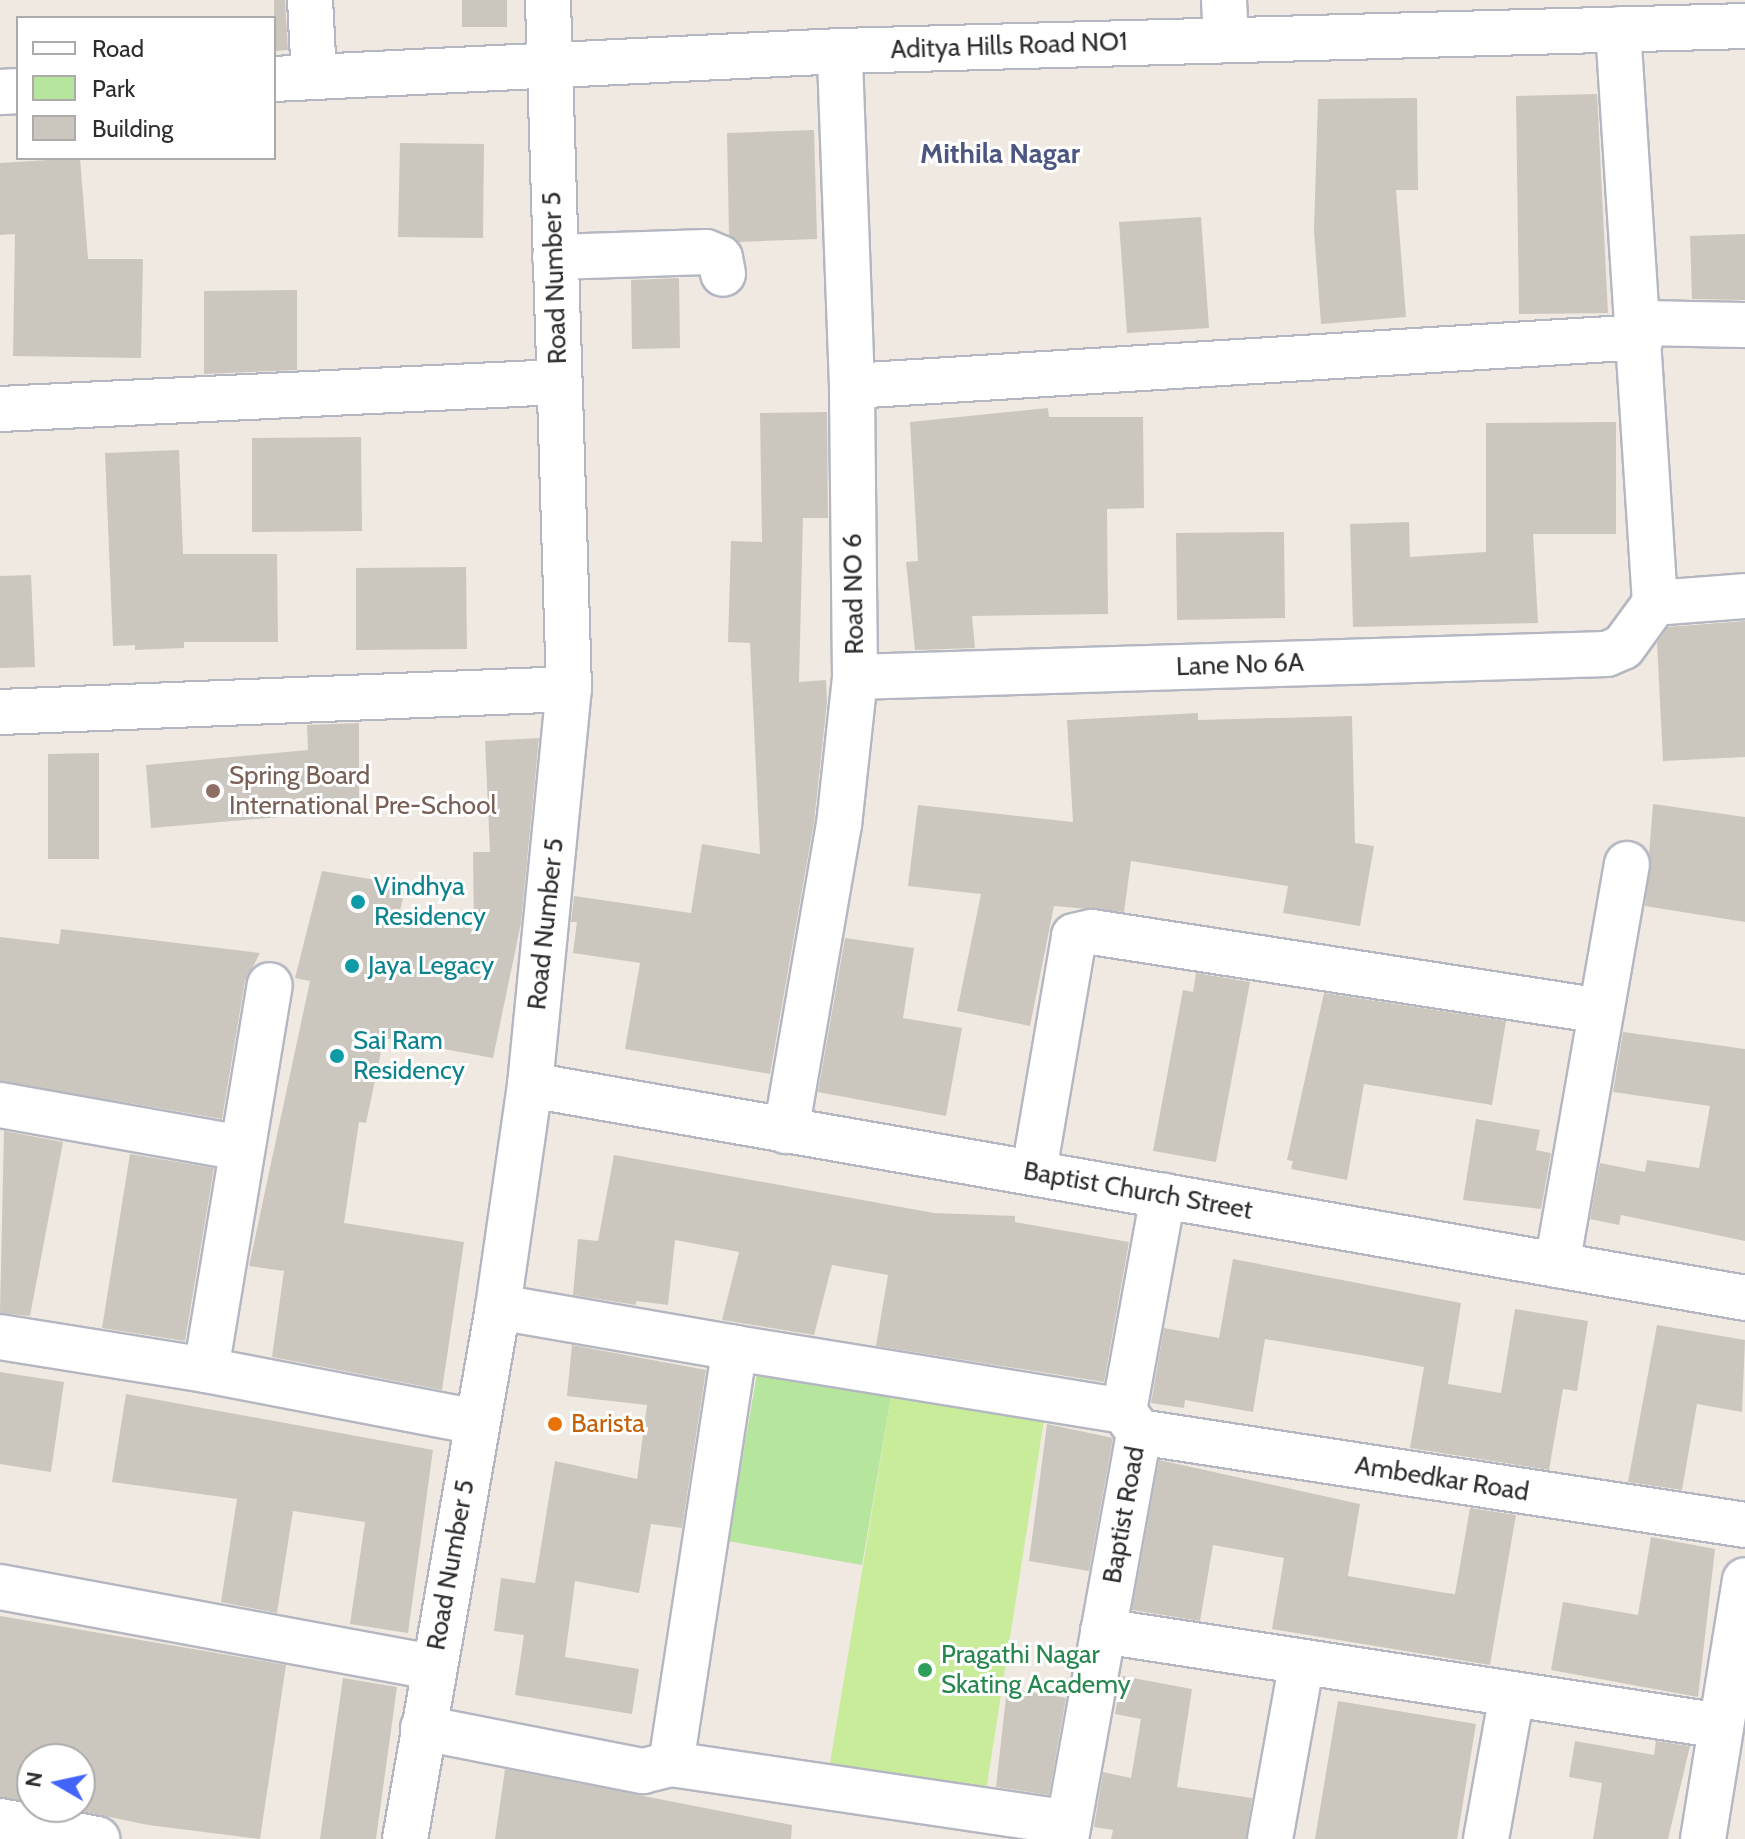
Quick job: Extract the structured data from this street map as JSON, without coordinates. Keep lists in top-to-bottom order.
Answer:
{
  "streets": {
    "street": [
      "Aditya Hills Road NO1",
      "Road Number 5",
      "Road NO 6",
      "Lane No 6A",
      "Baptist Church Street",
      "Ambedkar Road",
      "Baptist Road"
    ]
  },
  "crossings": [
    ["Aditya Hills Road NO1", "Road Number 5"],
    ["Aditya Hills Road NO1", "Road NO 6"],
    ["Road Number 5", "Baptist Church Street"],
    ["Road Number 5", "Ambedkar Road"],
    ["Road NO 6", "Lane No 6A"],
    ["Road NO 6", "Baptist Church Street"],
    ["Baptist Church Street", "Baptist Road"],
    ["Ambedkar Road", "Baptist Road"]
  ],
  "districts": ["Mithila Nagar"],
  "places": [
    "Spring Board International Pre-School",
    "Vindhya Residency",
    "Jaya Legacy",
    "Sai Ram Residency",
    "Barista",
    "Pragathi Nagar Skating Academy"
  ],
  "legend": ["Road", "Park", "Building"],
  "north": "left"
}
